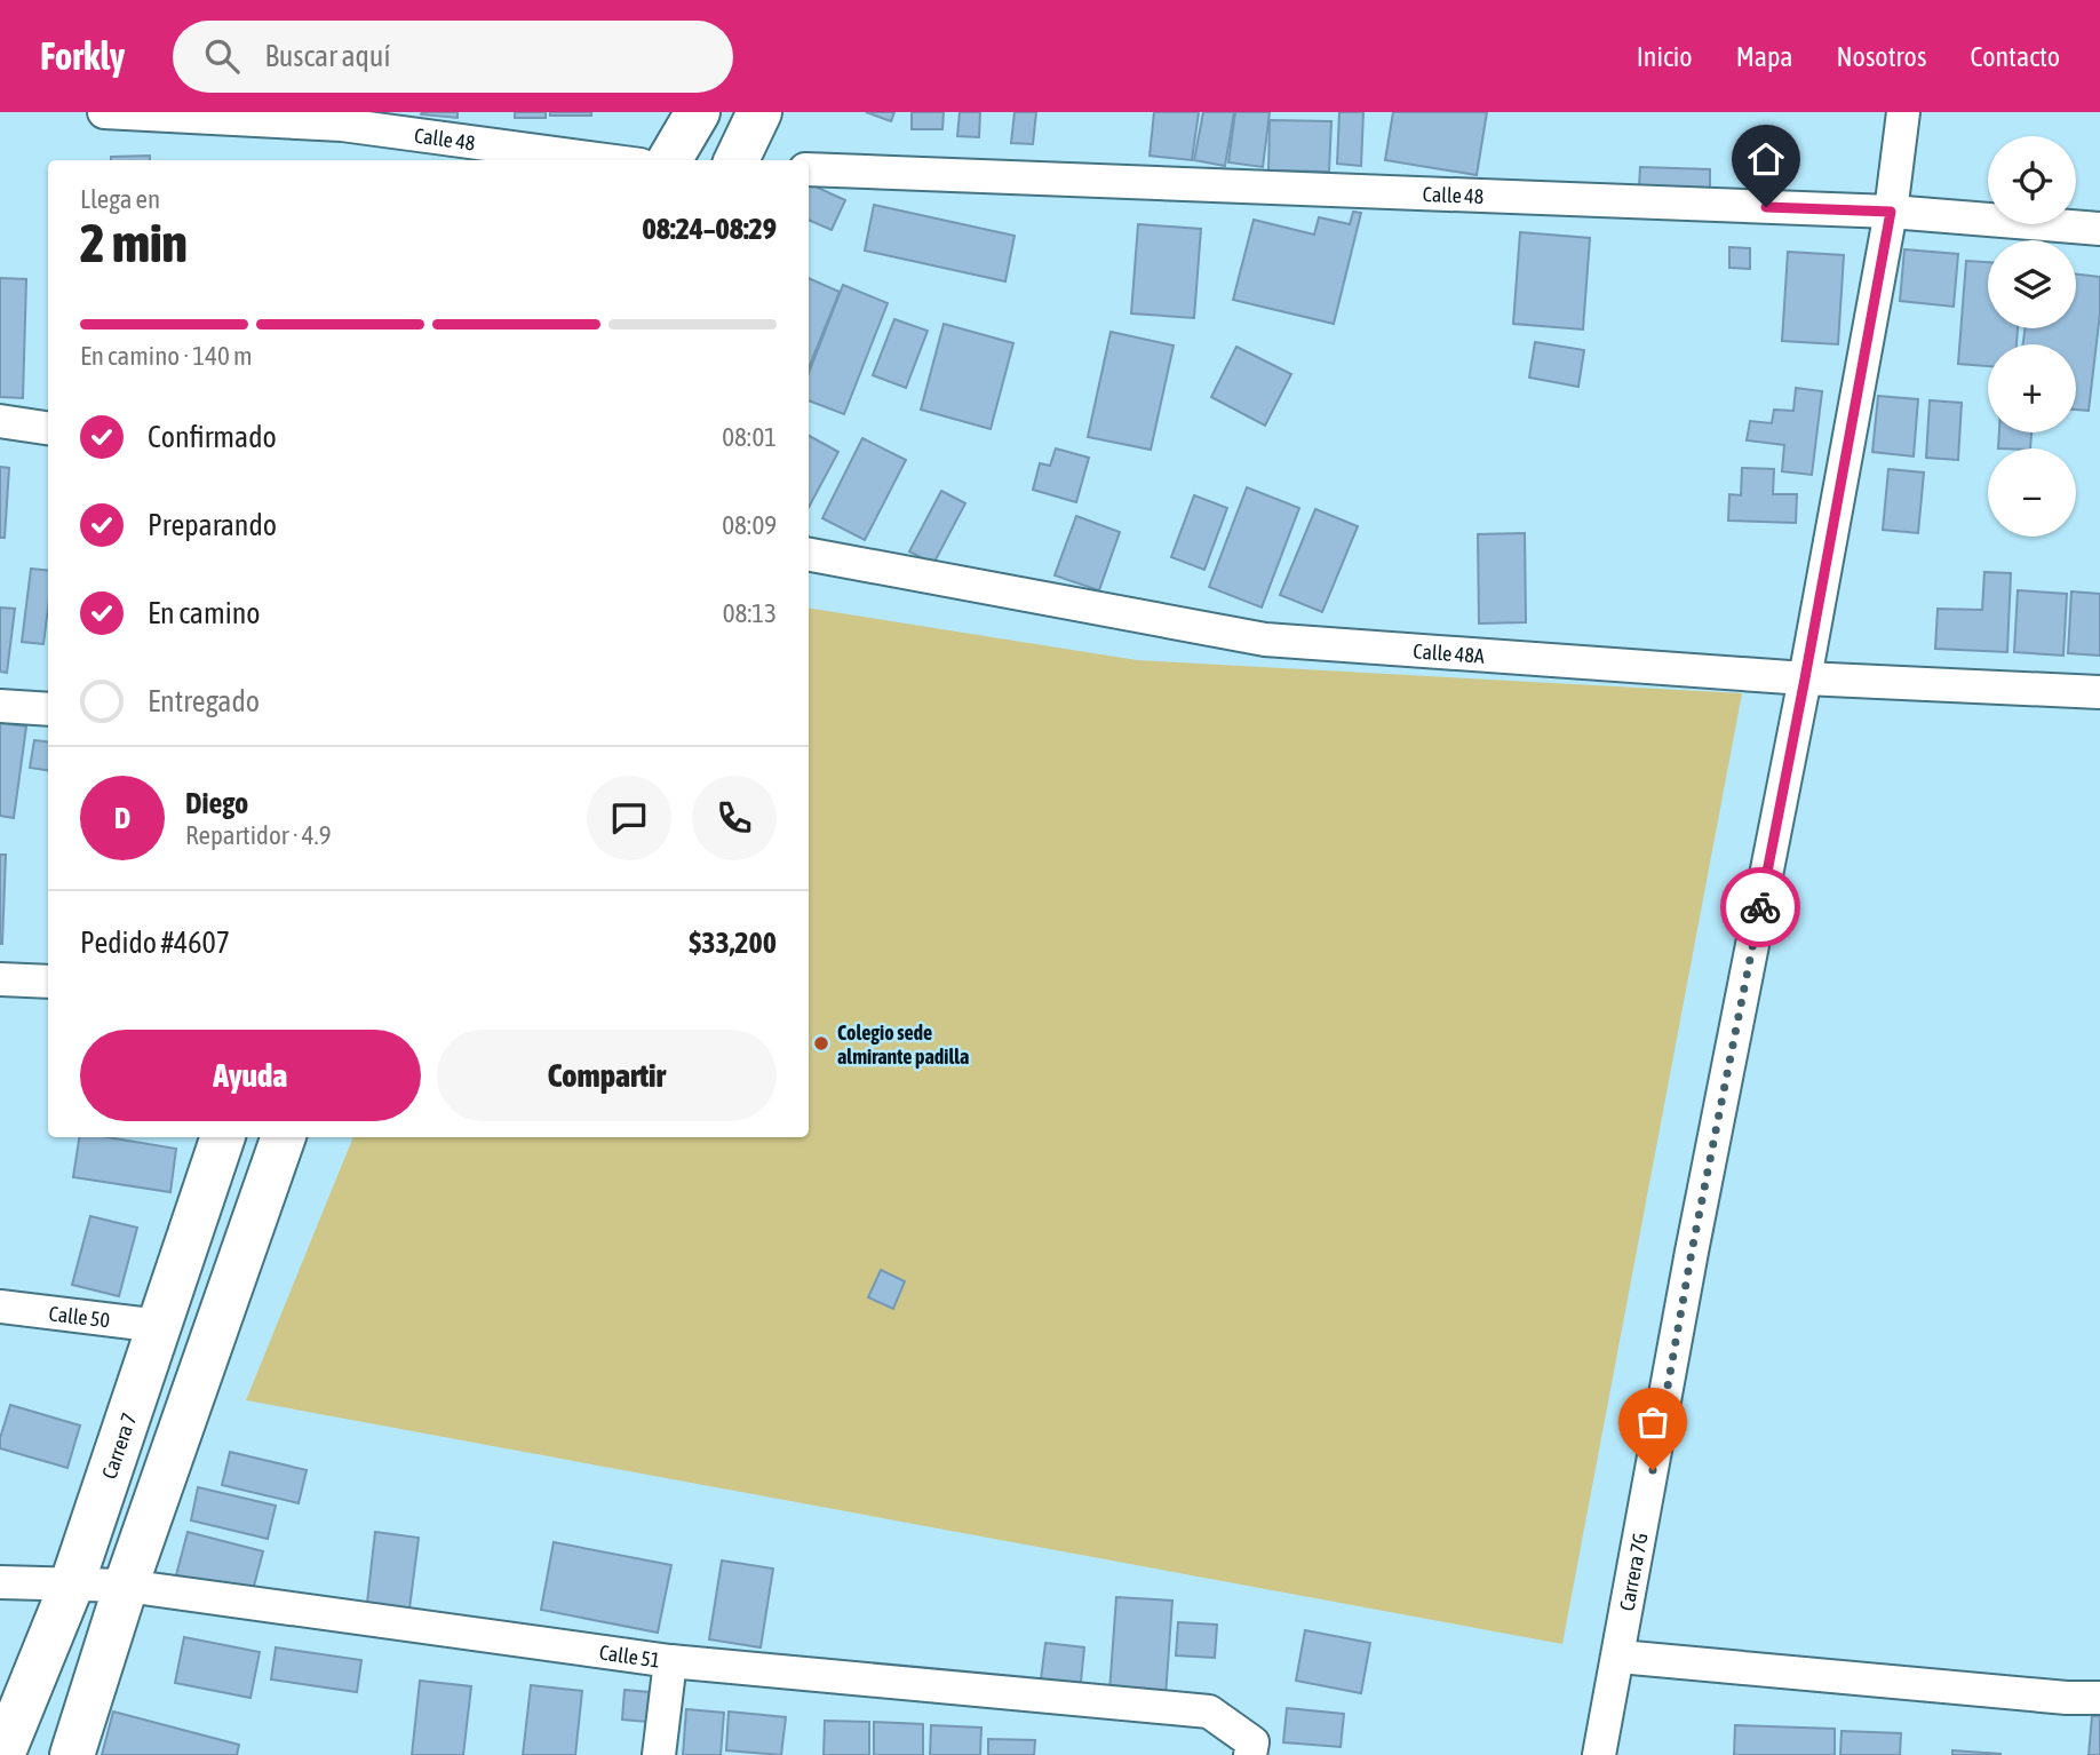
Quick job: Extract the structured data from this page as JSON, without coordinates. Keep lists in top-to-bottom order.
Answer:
{
  "streets": {
    "street": [
      "Calle 48",
      "Calle 48A",
      "Calle 50",
      "Carrera 7",
      "Carrera 7G",
      "Calle 51"
    ]
  },
  "crossings": [
    ["Calle 48", "Carrera 7G"],
    ["Calle 48A", "Carrera 7G"],
    ["Calle 50", "Carrera 7"],
    ["Carrera 7", "Calle 51"]
  ],
  "places": ["Colegio sede almirante padilla"],
  "page": {
    "header": "Forkly",
    "search": "Buscar aquí",
    "nav": [
      "Inicio",
      "Mapa",
      "Nosotros",
      "Contacto"
    ],
    "map_buttons": ["+", "−"],
    "heading": ["2 min", "Llega en", "08:24–08:29"],
    "panel": [
      "Diego",
      "Repartidor · 4.9",
      "Pedido #4607",
      "$33,200"
    ],
    "bar": "En camino · 140 m",
    "list": [
      ["Confirmado", "08:01"],
      ["Preparando", "08:09"],
      ["En camino", "08:13"],
      "Entregado"
    ],
    "round": "D",
    "buttons": ["Ayuda", "Compartir"]
  }
}
